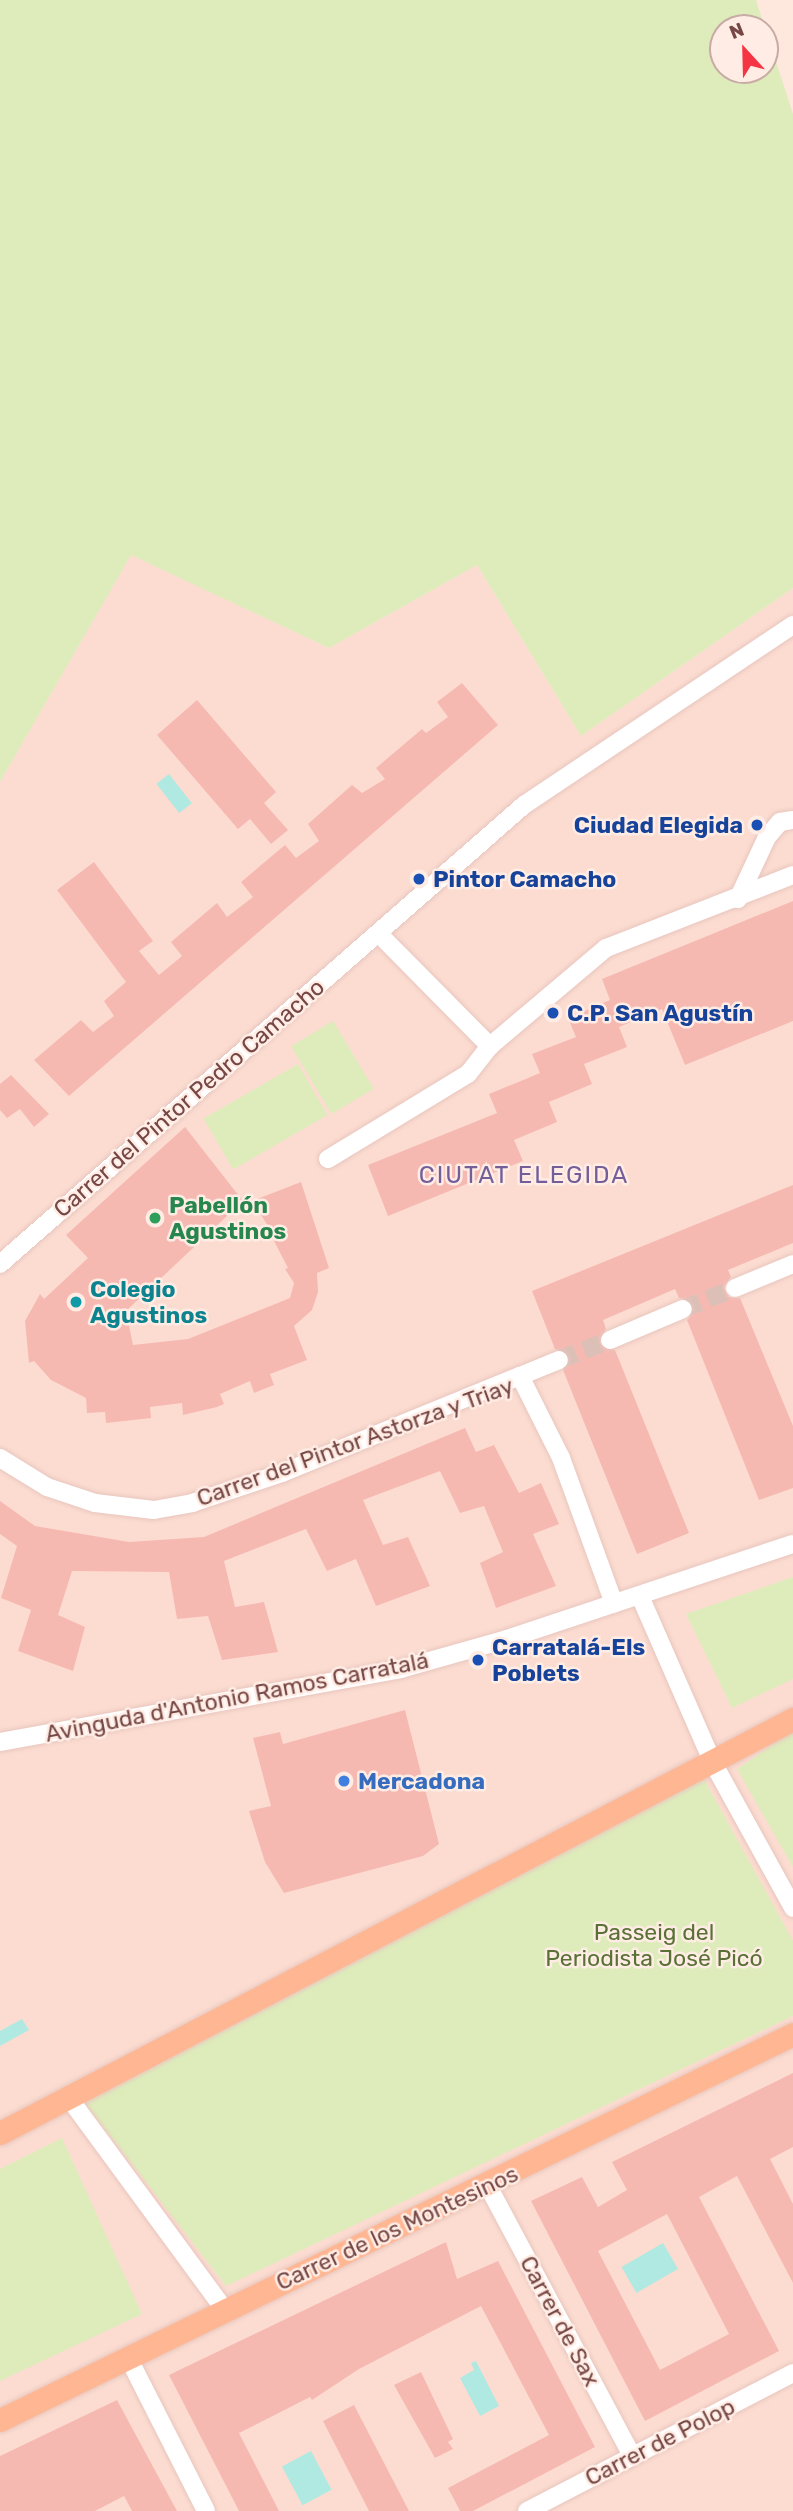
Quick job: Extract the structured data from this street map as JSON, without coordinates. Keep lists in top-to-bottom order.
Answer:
{
  "streets": {
    "main road": ["Carrer de los Montesinos"],
    "street": [
      "Carrer del Pintor Pedro Camacho",
      "Carrer del Pintor Astorza y Triay",
      "Avinguda d'Antonio Ramos Carratalá",
      "Carrer de Sax",
      "Carrer de Polop"
    ]
  },
  "crossings": [
    ["Carrer del Pintor Astorza y Triay", "Avinguda d'Antonio Ramos Carratalá"],
    ["Carrer de los Montesinos", "Carrer de Sax"],
    ["Carrer de Sax", "Carrer de Polop"]
  ],
  "districts": ["CIUTAT ELEGIDA"],
  "parks": ["Passeig del Periodista José Picó"],
  "places": [
    "Ciudad Elegida",
    "Pintor Camacho",
    "C.P. San Agustín",
    "Pabellón Agustinos",
    "Colegio Agustinos",
    "Carratalá-Els Poblets",
    "Mercadona"
  ],
  "north": "top"
}
